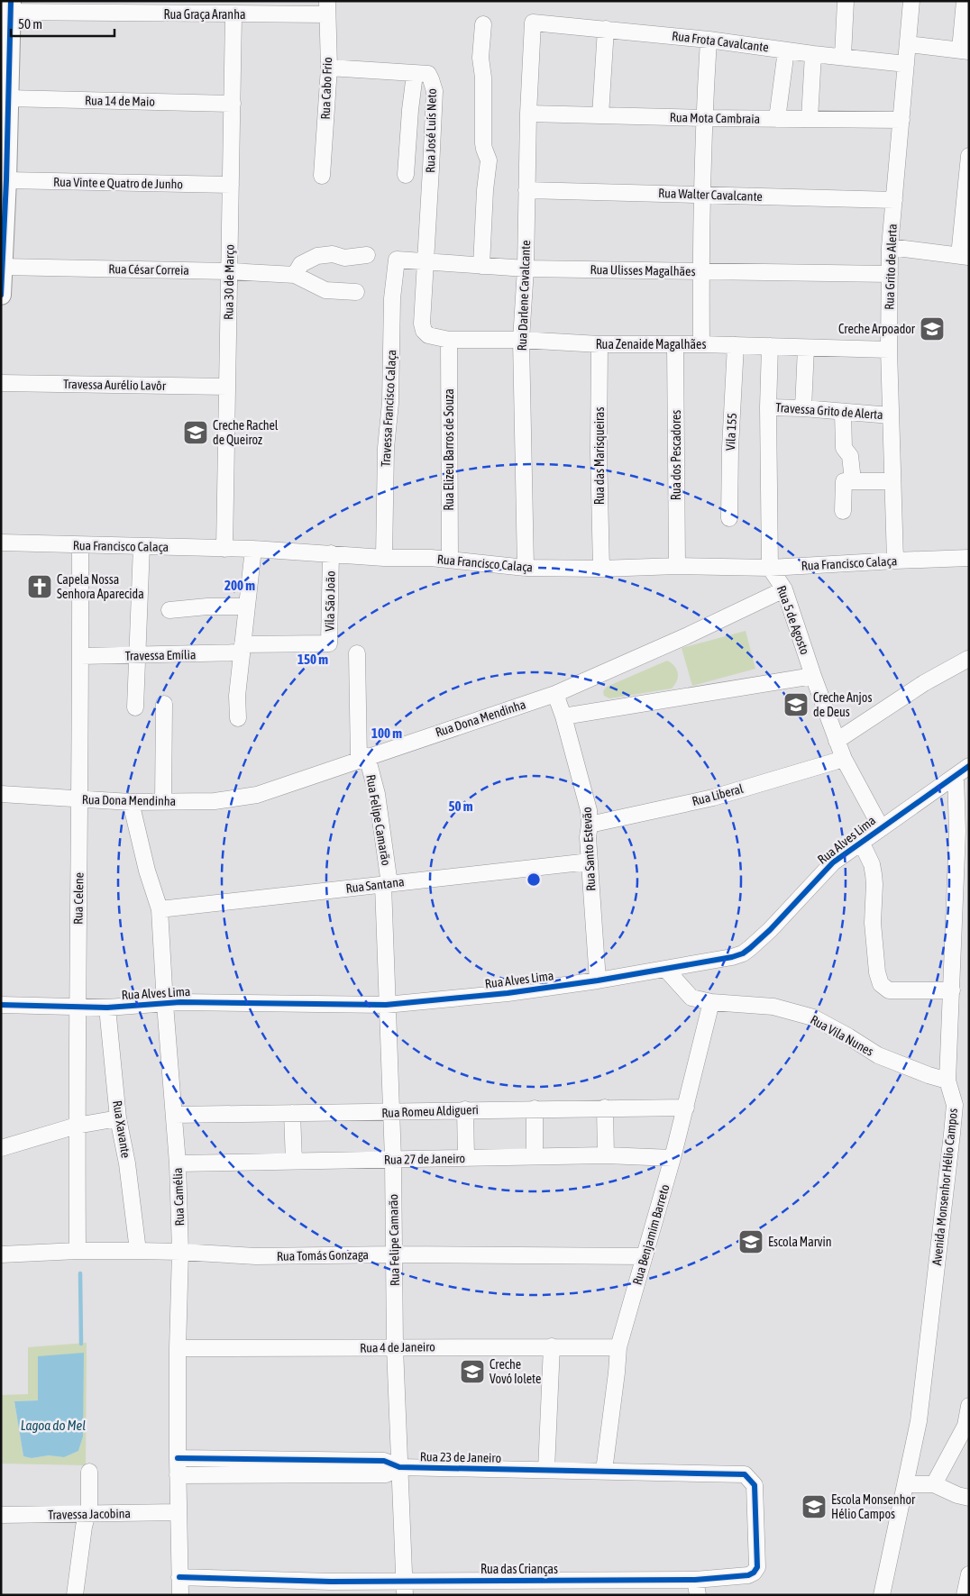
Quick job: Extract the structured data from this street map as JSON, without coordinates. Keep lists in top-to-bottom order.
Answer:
{
  "streets": {
    "street": [
      "Rua Graça Aranha",
      "Rua Frota Cavalcante",
      "Rua Cabo Frio",
      "Rua 14 de Maio",
      "Rua Mota Cambraia",
      "Rua José Luís Neto",
      "Rua Vinte e Quatro de Junho",
      "Rua Walter Cavalcante",
      "Rua Grito de Alerta",
      "Rua César Correia",
      "Rua Ulisses Magalhães",
      "Rua 30 de Março",
      "Rua Darlene Cavalcante",
      "Rua Zenaide Magalhães",
      "Travessa Aurélio Lavôr",
      "Travessa Francisco Calaça",
      "Travessa Grito de Alerta",
      "Vila 155",
      "Rua Elizeu Barros de Souza",
      "Rua dos Pescadores",
      "Rua das Marisqueiras",
      "Rua Francisco Calaça",
      "Vila São João",
      "Rua 5 de Agosto",
      "Travessa Emília",
      "Rua Dona Mendinha",
      "Rua Liberal",
      "Rua Felipe Camarão",
      "Rua Alves Lima",
      "Rua Santo Estevão",
      "Rua Santana",
      "Rua Celene",
      "Rua Vila Nunes",
      "Rua Romeu Aldigueri",
      "Rua Xavante",
      "Rua 27 de Janeiro",
      "Avenida Monsenhor Hélio Campos",
      "Rua Camélia",
      "Rua Benjamim Barreto",
      "Rua Tomás Gonzaga",
      "Rua 4 de Janeiro",
      "Rua 23 de Janeiro",
      "Travessa Jacobina",
      "Rua das Crianças"
    ]
  },
  "crossings": [
    ["Rua Graça Aranha", "Rua Cabo Frio"],
    ["Rua Graça Aranha", "Rua 30 de Março"],
    ["Rua Frota Cavalcante", "Rua Grito de Alerta"],
    ["Rua Frota Cavalcante", "Rua Darlene Cavalcante"],
    ["Rua Cabo Frio", "Rua José Luís Neto"],
    ["Rua 14 de Maio", "Rua 30 de Março"],
    ["Rua Mota Cambraia", "Rua Grito de Alerta"],
    ["Rua Mota Cambraia", "Rua Darlene Cavalcante"],
    ["Rua José Luís Neto", "Rua Ulisses Magalhães"],
    ["Rua José Luís Neto", "Rua Zenaide Magalhães"],
    ["Rua Vinte e Quatro de Junho", "Rua 30 de Março"],
    ["Rua Walter Cavalcante", "Rua Grito de Alerta"],
    ["Rua Walter Cavalcante", "Rua Darlene Cavalcante"],
    ["Rua Grito de Alerta", "Rua Ulisses Magalhães"],
    ["Rua Grito de Alerta", "Rua Zenaide Magalhães"],
    ["Rua Grito de Alerta", "Travessa Grito de Alerta"],
    ["Rua Grito de Alerta", "Rua Francisco Calaça"],
    ["Rua César Correia", "Rua 30 de Março"],
    ["Rua Ulisses Magalhães", "Rua Darlene Cavalcante"],
    ["Rua Ulisses Magalhães", "Rua Zenaide Magalhães"],
    ["Rua Ulisses Magalhães", "Travessa Francisco Calaça"],
    ["Rua 30 de Março", "Travessa Aurélio Lavôr"],
    ["Rua 30 de Março", "Rua Francisco Calaça"],
    ["Rua Darlene Cavalcante", "Rua Zenaide Magalhães"],
    ["Rua Darlene Cavalcante", "Rua Francisco Calaça"],
    ["Rua Zenaide Magalhães", "Vila 155"],
    ["Rua Zenaide Magalhães", "Rua Elizeu Barros de Souza"],
    ["Rua Zenaide Magalhães", "Rua dos Pescadores"],
    ["Rua Zenaide Magalhães", "Rua das Marisqueiras"],
    ["Travessa Francisco Calaça", "Rua Francisco Calaça"],
    ["Rua Elizeu Barros de Souza", "Rua Francisco Calaça"],
    ["Rua dos Pescadores", "Rua Francisco Calaça"],
    ["Rua das Marisqueiras", "Rua Francisco Calaça"],
    ["Rua Francisco Calaça", "Vila São João"],
    ["Rua Francisco Calaça", "Rua 5 de Agosto"],
    ["Rua Francisco Calaça", "Rua Celene"],
    ["Vila São João", "Travessa Emília"],
    ["Rua 5 de Agosto", "Rua Dona Mendinha"],
    ["Rua 5 de Agosto", "Rua Liberal"],
    ["Rua 5 de Agosto", "Rua Alves Lima"],
    ["Travessa Emília", "Rua Celene"],
    ["Rua Dona Mendinha", "Rua Felipe Camarão"],
    ["Rua Dona Mendinha", "Rua Santo Estevão"],
    ["Rua Dona Mendinha", "Rua Celene"],
    ["Rua Dona Mendinha", "Rua Camélia"],
    ["Rua Liberal", "Rua Santo Estevão"],
    ["Rua Felipe Camarão", "Rua Alves Lima"],
    ["Rua Felipe Camarão", "Rua Santana"],
    ["Rua Felipe Camarão", "Rua Romeu Aldigueri"],
    ["Rua Felipe Camarão", "Rua 27 de Janeiro"],
    ["Rua Felipe Camarão", "Rua Tomás Gonzaga"],
    ["Rua Felipe Camarão", "Rua 4 de Janeiro"],
    ["Rua Felipe Camarão", "Rua 23 de Janeiro"],
    ["Rua Felipe Camarão", "Rua das Crianças"],
    ["Rua Alves Lima", "Rua Santo Estevão"],
    ["Rua Alves Lima", "Rua Celene"],
    ["Rua Alves Lima", "Rua Vila Nunes"],
    ["Rua Alves Lima", "Rua Xavante"],
    ["Rua Alves Lima", "Avenida Monsenhor Hélio Campos"],
    ["Rua Alves Lima", "Rua Camélia"],
    ["Rua Santo Estevão", "Rua Santana"],
    ["Rua Santana", "Rua Camélia"],
    ["Rua Celene", "Rua Tomás Gonzaga"],
    ["Rua Vila Nunes", "Avenida Monsenhor Hélio Campos"],
    ["Rua Vila Nunes", "Rua Benjamim Barreto"],
    ["Rua Romeu Aldigueri", "Rua Camélia"],
    ["Rua Romeu Aldigueri", "Rua Benjamim Barreto"],
    ["Rua Xavante", "Rua Tomás Gonzaga"],
    ["Rua 27 de Janeiro", "Rua Camélia"],
    ["Rua 27 de Janeiro", "Rua Benjamim Barreto"],
    ["Rua Camélia", "Rua Tomás Gonzaga"],
    ["Rua Camélia", "Rua 4 de Janeiro"],
    ["Rua Camélia", "Rua 23 de Janeiro"],
    ["Rua Camélia", "Travessa Jacobina"],
    ["Rua Camélia", "Rua das Crianças"],
    ["Rua Benjamim Barreto", "Rua Tomás Gonzaga"],
    ["Rua Benjamim Barreto", "Rua 4 de Janeiro"],
    ["Rua Benjamim Barreto", "Rua 23 de Janeiro"],
    ["Rua 23 de Janeiro", "Rua das Crianças"]
  ],
  "water": ["Lagoa do Mel"],
  "places": {
    "school or university": [
      "Creche Arpoador",
      "Creche Rachel de Queiroz",
      "Creche Anjos de Deus",
      "Escola Marvin",
      "Creche Vovó Iolete",
      "Escola Monsenhor Hélio Campos"
    ],
    "church": ["Capela Nossa Senhora Aparecida"]
  },
  "scale_bar": "50 m",
  "rings": [
    "200 m",
    "150 m",
    "100 m",
    "50 m"
  ]
}
